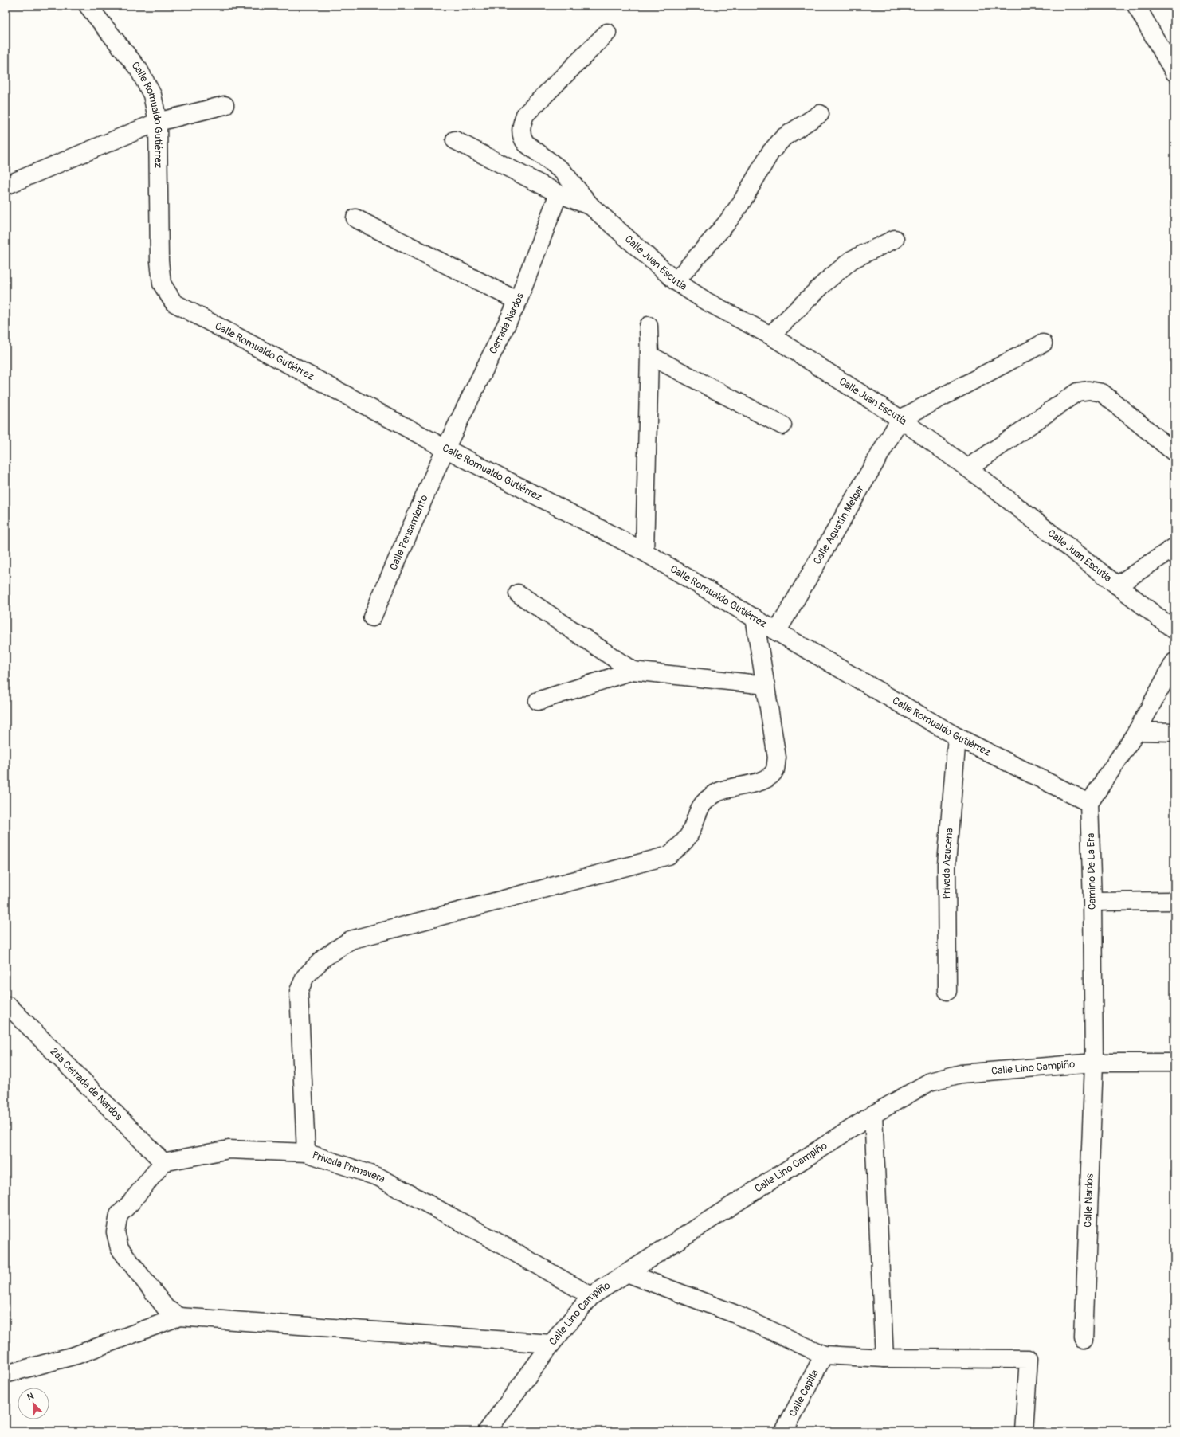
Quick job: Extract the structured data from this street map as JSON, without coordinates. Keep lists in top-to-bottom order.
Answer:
{
  "streets": {
    "street": [
      "Calle Romualdo Gutiérrez",
      "Calle Juan Escutia",
      "Cerrada Nardos",
      "Calle Agustín Melgar",
      "Calle Pensamiento",
      "Privada Azucena",
      "Camino De La Era",
      "Calle Lino Campiño",
      "2da Cerrada de Nardos",
      "Privada Primavera",
      "Calle Nardos",
      "Calle Capilla"
    ]
  },
  "crossings": [
    ["Calle Romualdo Gutiérrez", "Cerrada Nardos"],
    ["Calle Romualdo Gutiérrez", "Calle Agustín Melgar"],
    ["Calle Romualdo Gutiérrez", "Calle Pensamiento"],
    ["Calle Romualdo Gutiérrez", "Privada Azucena"],
    ["Calle Romualdo Gutiérrez", "Camino De La Era"],
    ["Calle Juan Escutia", "Cerrada Nardos"],
    ["Calle Juan Escutia", "Calle Agustín Melgar"],
    ["Cerrada Nardos", "Calle Pensamiento"],
    ["Camino De La Era", "Calle Lino Campiño"],
    ["Camino De La Era", "Calle Nardos"],
    ["Calle Lino Campiño", "Privada Primavera"],
    ["Calle Lino Campiño", "Calle Nardos"],
    ["2da Cerrada de Nardos", "Privada Primavera"]
  ],
  "north": "top left"
}
